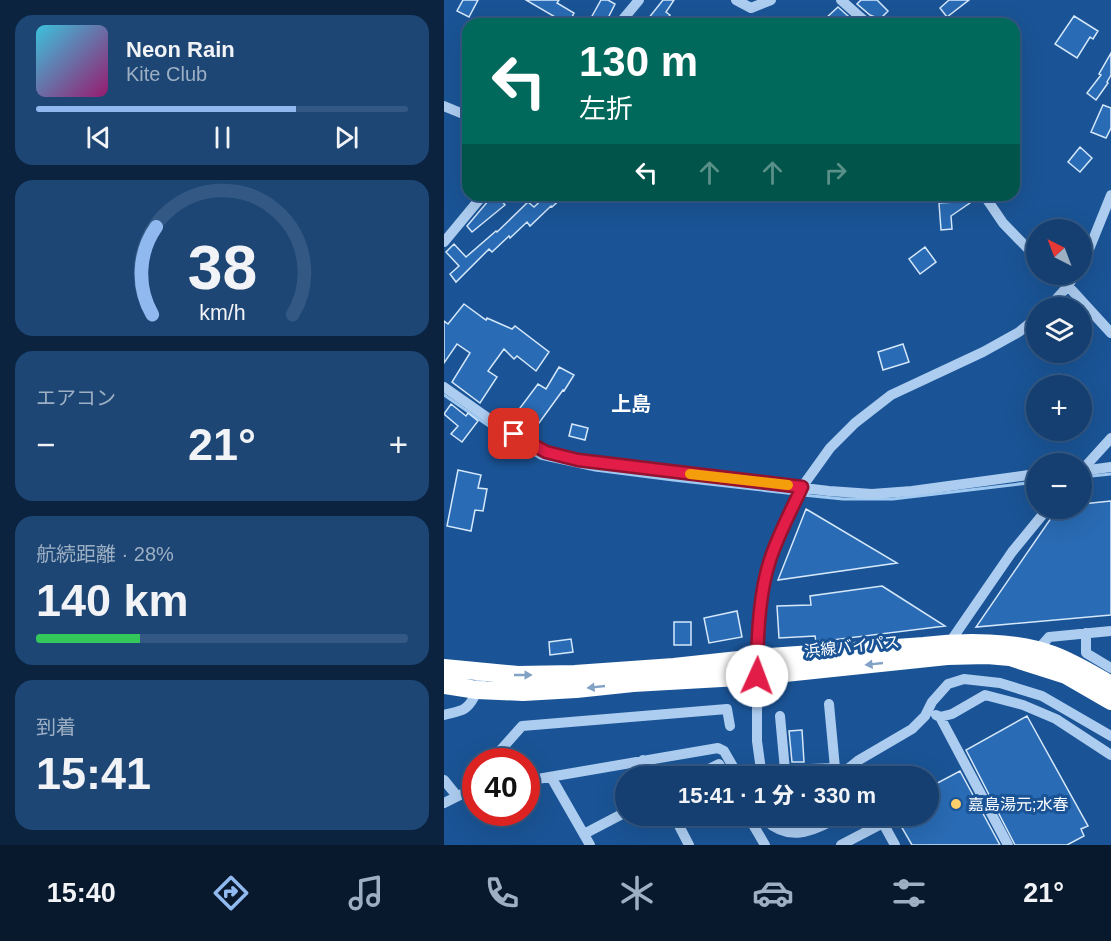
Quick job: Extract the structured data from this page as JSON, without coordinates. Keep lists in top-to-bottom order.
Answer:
{
  "streets": {
    "highway": ["浜線バイパス"]
  },
  "districts": ["上島"],
  "places": ["嘉島湯元;水春"],
  "north": "top left",
  "page": {
    "turn": ["130 m", "左折"],
    "song": ["Neon Rain", "Kite Club"],
    "map_buttons": ["+", "−"],
    "tile": [
      "エアコン",
      ["航続距離 · 28%", "140 km"],
      ["到着", "15:41"]
    ],
    "heat": ["−", "21°", "+"],
    "limit": "40",
    "trip": "15:41 · 1 分 · 330 m",
    "tabs": ["15:40", "21°"],
    "gauge": ["38", "km/h"]
  }
}
